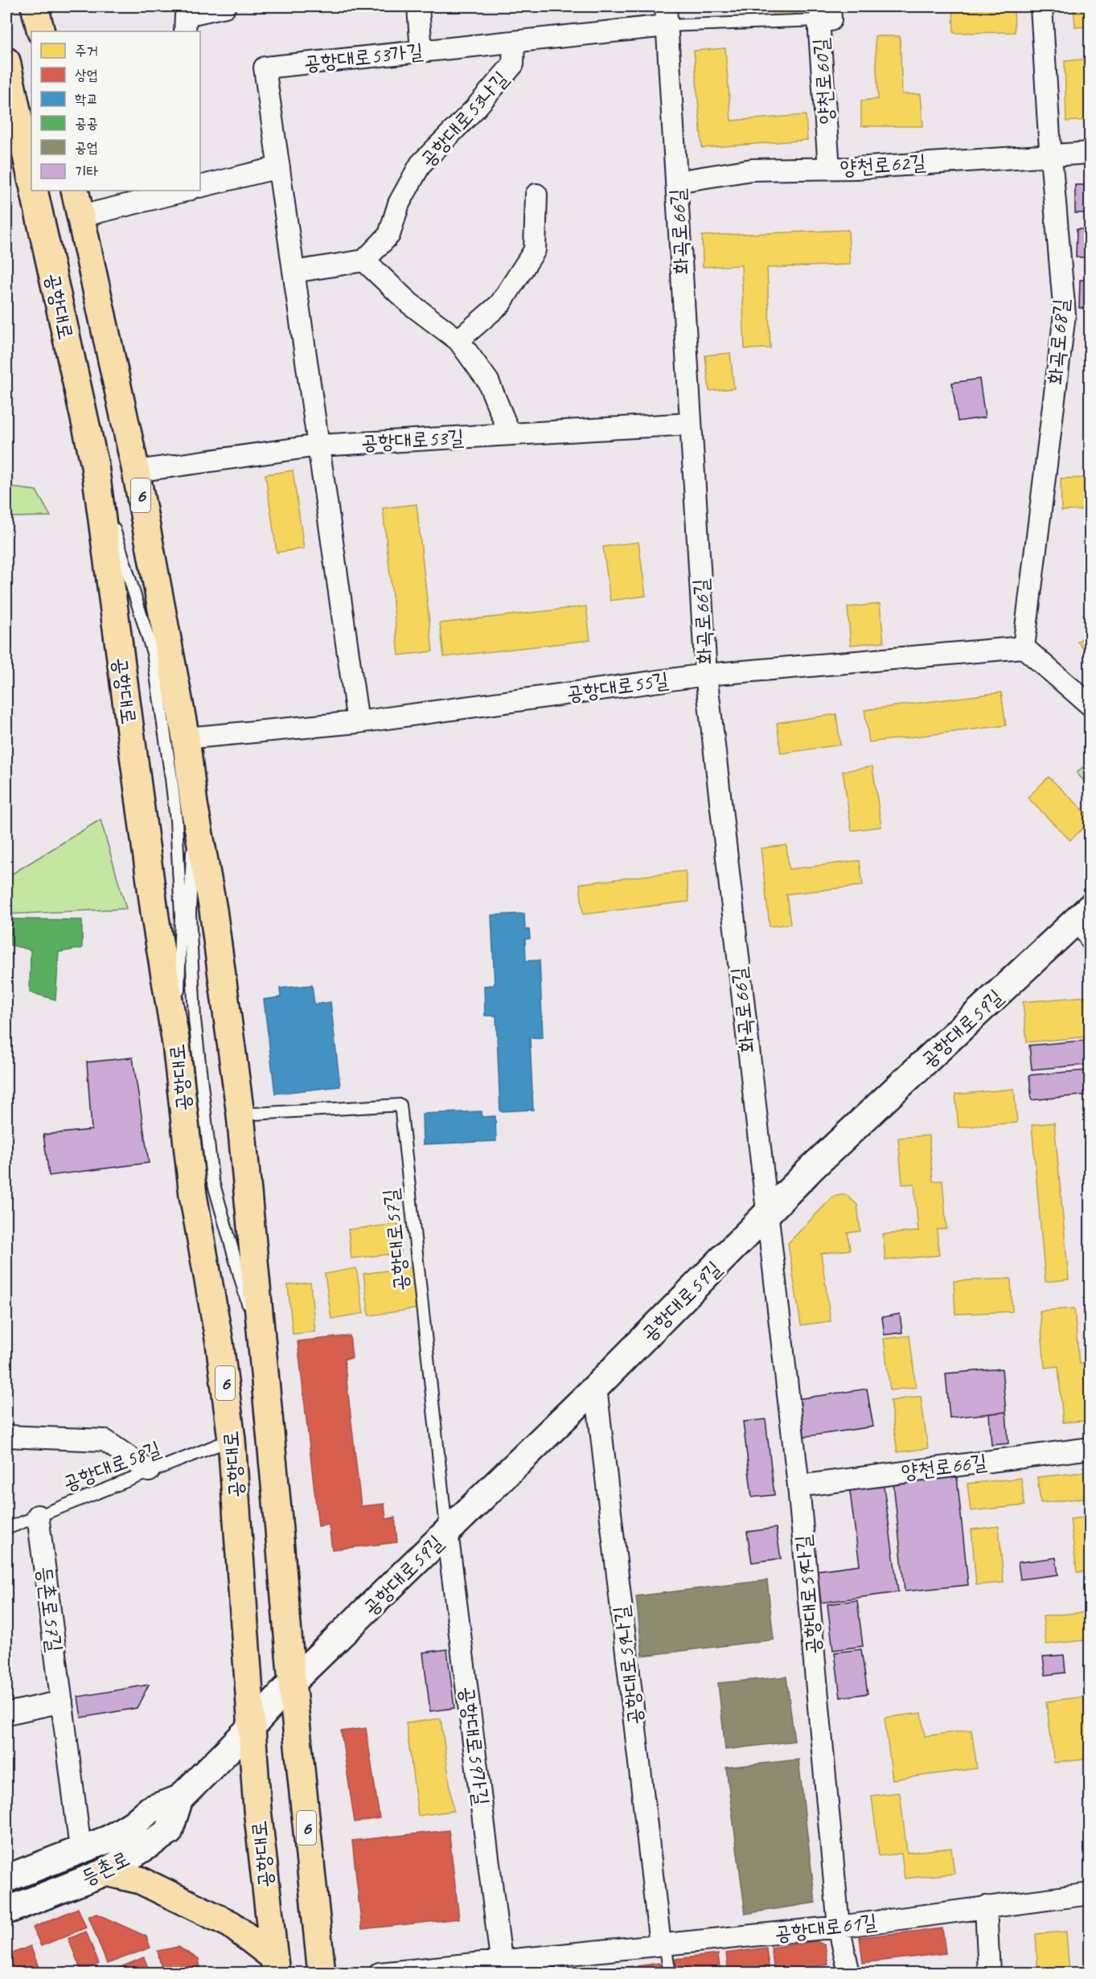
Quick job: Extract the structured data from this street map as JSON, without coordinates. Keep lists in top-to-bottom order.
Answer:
{
  "streets": {
    "main road": [
      "공항대로",
      "6",
      "공항대로59길",
      "등촌로"
    ],
    "street": [
      "공항대로53가길",
      "양천로60길",
      "공항대로53나길",
      "양천로62길",
      "화곡로66길",
      "화곡로68길",
      "공항대로53길",
      "공항대로55길",
      "양천로66길",
      "공항대로59다길",
      "등촌로57길",
      "공항대로59나길",
      "공항대로59가길",
      "공항대로61길"
    ],
    "lane": ["공항대로57길", "공항대로58길"]
  },
  "crossings": [
    ["공항대로53가길", "공항대로53나길"],
    ["공항대로53가길", "화곡로66길"],
    ["공항대로53가길", "공항대로53길"],
    ["양천로60길", "양천로62길"],
    ["양천로62길", "화곡로66길"],
    ["양천로62길", "화곡로68길"],
    ["화곡로66길", "공항대로53길"],
    ["화곡로66길", "공항대로55길"],
    ["화곡로66길", "공항대로59길"],
    ["화곡로66길", "공항대로59다길"],
    ["공항대로", "공항대로53길"],
    ["공항대로", "공항대로55길"],
    ["공항대로", "공항대로59길"],
    ["공항대로", "공항대로57길"],
    ["공항대로", "공항대로58길"],
    ["공항대로", "등촌로"],
    ["화곡로68길", "공항대로55길"],
    ["공항대로59길", "공항대로57길"],
    ["공항대로59길", "공항대로59다길"],
    ["공항대로59길", "공항대로59나길"],
    ["공항대로59길", "공항대로59가길"],
    ["공항대로59길", "등촌로"],
    ["공항대로57길", "공항대로59가길"],
    ["공항대로58길", "등촌로57길"],
    ["양천로66길", "공항대로59다길"],
    ["공항대로59다길", "공항대로61길"],
    ["등촌로57길", "등촌로"],
    ["공항대로59나길", "공항대로61길"],
    ["공항대로59가길", "공항대로61길"]
  ],
  "legend": [
    "주거",
    "상업",
    "학교",
    "공공",
    "공업",
    "기타"
  ]
}
